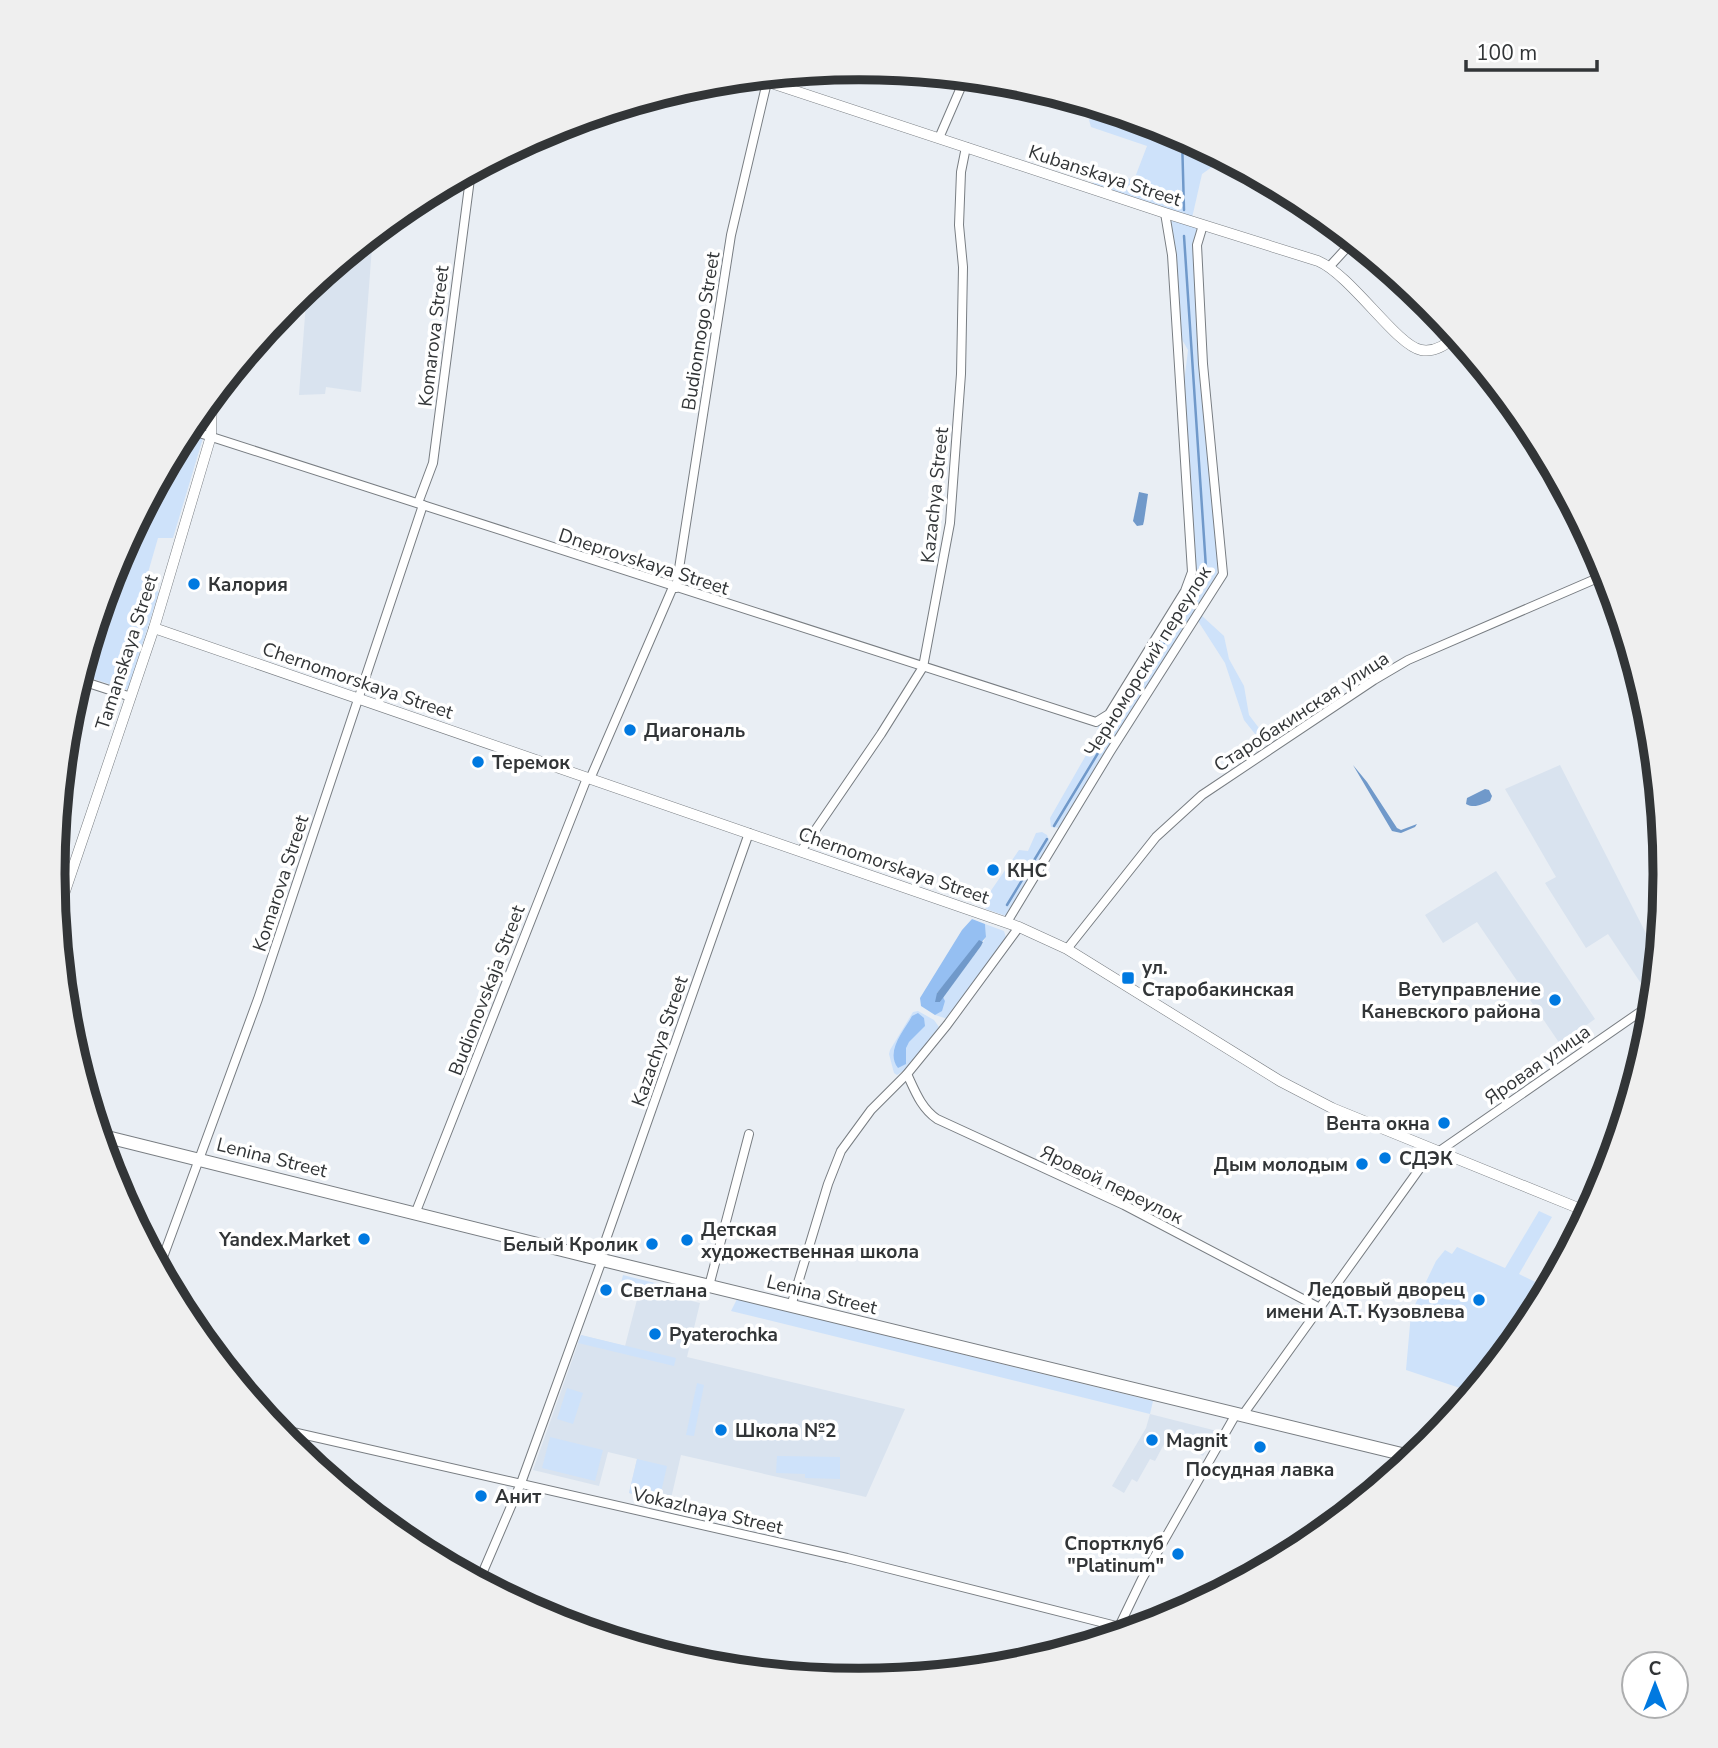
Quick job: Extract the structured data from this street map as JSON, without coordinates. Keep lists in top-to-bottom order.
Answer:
{
  "streets": {
    "main road": ["Lenina Street"],
    "street": [
      "Kubanskaya Street",
      "Budionnogo Street",
      "Komarova Street",
      "Kazachya Street",
      "Dneprovskaya Street",
      "Tamanskaya Street",
      "Черноморский переулок",
      "Chernomorskaya Street",
      "Старобакинская улица",
      "Budionovskaja Street",
      "Яровая улица",
      "Яровой переулок",
      "Vokazlnaya Street"
    ]
  },
  "crossings": [
    ["Kubanskaya Street", "Kazachya Street"],
    ["Kubanskaya Street", "Dneprovskaya Street"],
    ["Kubanskaya Street", "Черноморский переулок"],
    ["Budionnogo Street", "Dneprovskaya Street"],
    ["Budionnogo Street", "Budionovskaja Street"],
    ["Komarova Street", "Dneprovskaya Street"],
    ["Komarova Street", "Chernomorskaya Street"],
    ["Komarova Street", "Lenina Street"],
    ["Kazachya Street", "Dneprovskaya Street"],
    ["Kazachya Street", "Chernomorskaya Street"],
    ["Kazachya Street", "Lenina Street"],
    ["Kazachya Street", "Vokazlnaya Street"],
    ["Dneprovskaya Street", "Tamanskaya Street"],
    ["Dneprovskaya Street", "Budionovskaja Street"],
    ["Tamanskaya Street", "Chernomorskaya Street"],
    ["Черноморский переулок", "Chernomorskaya Street"],
    ["Chernomorskaya Street", "Старобакинская улица"],
    ["Chernomorskaya Street", "Budionovskaja Street"],
    ["Chernomorskaya Street", "Яровая улица"],
    ["Budionovskaja Street", "Lenina Street"],
    ["Яровая улица", "Lenina Street"],
    ["Яровая улица", "Яровой переулок"],
    ["Яровая улица", "Vokazlnaya Street"]
  ],
  "places": {
    "other": [
      "Калория",
      "Диагональ",
      "Теремок",
      "КНС",
      "Ветуправление Каневского района",
      "Вента окна",
      "СДЭК",
      "Дым молодым",
      "Yandex.Market",
      "Детская художественная школа",
      "Белый Кролик",
      "Светлана",
      "Ледовый дворец имени А.Т. Кузовлева",
      "Pyaterochka",
      "Школа №2",
      "Magnit",
      "Посудная лавка",
      "Анит",
      "Спортклуб \"Platinum\""
    ],
    "transit": ["ул. Старобакинская"]
  },
  "scale_bar": "100 m",
  "north": "top"
}
